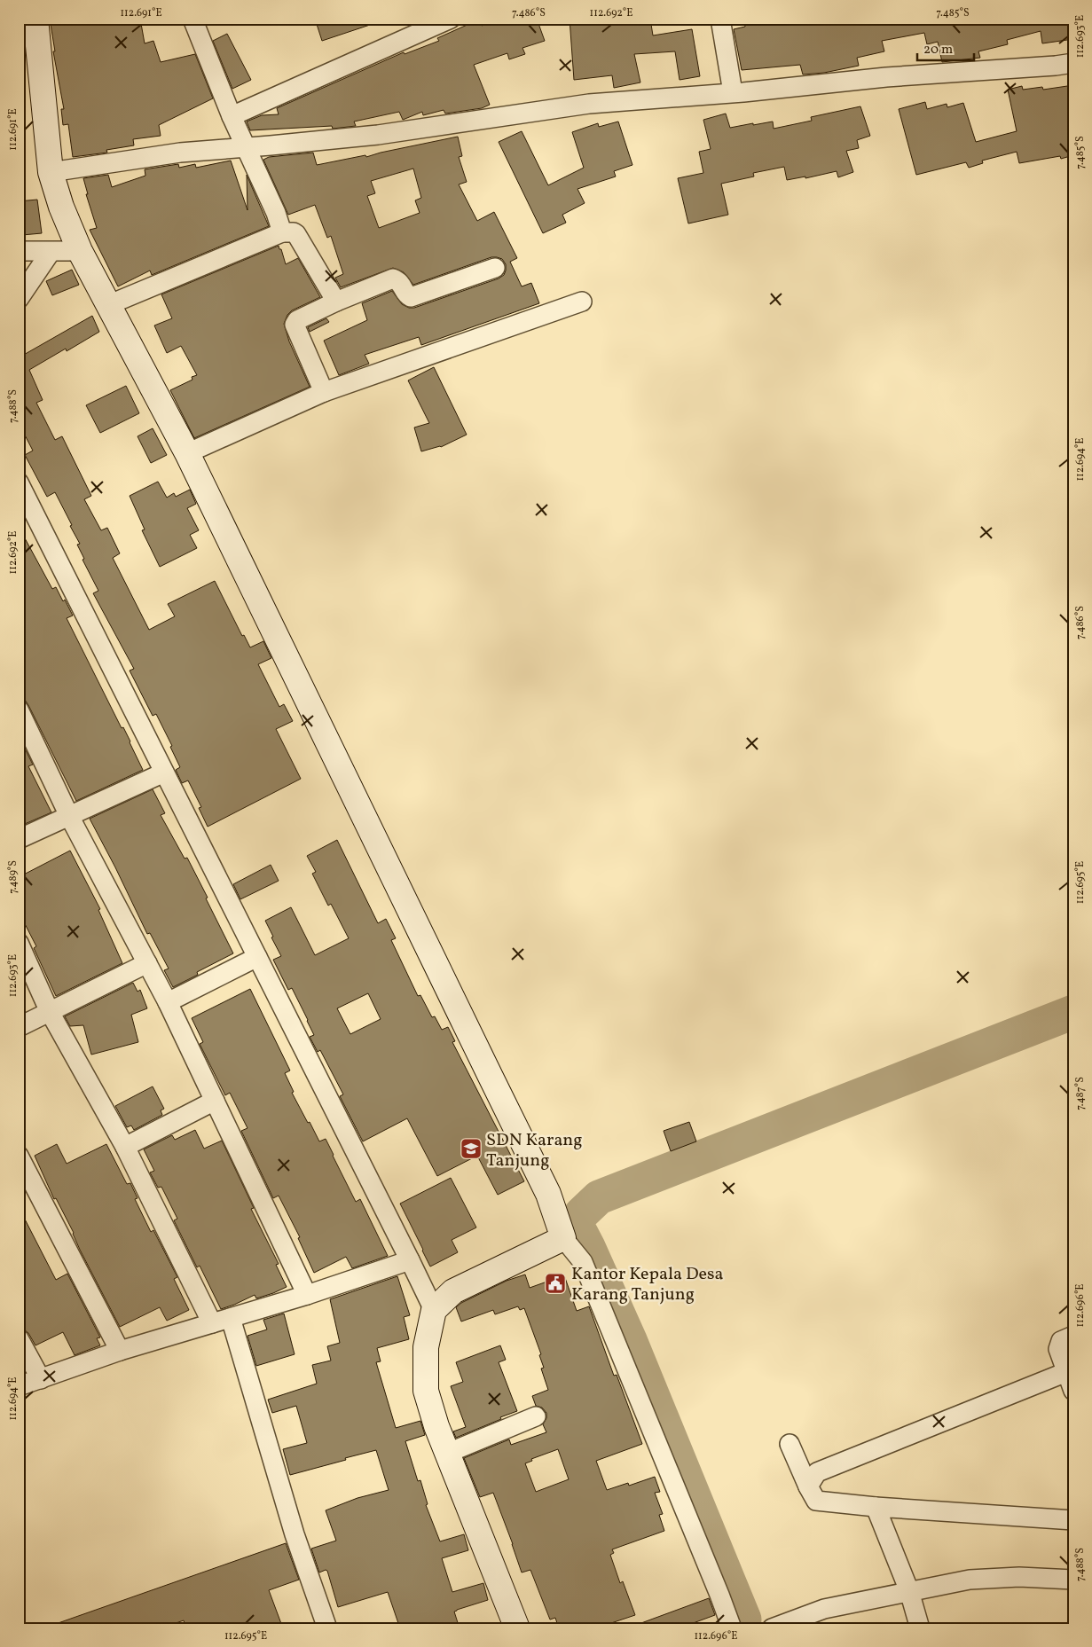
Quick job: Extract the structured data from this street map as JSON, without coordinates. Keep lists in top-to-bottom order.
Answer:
{
  "places": {
    "school or university": ["SDN Karang Tanjung"],
    "public building": ["Kantor Kepala Desa Karang Tanjung"]
  },
  "scale_bar": "20 m",
  "coordinates": [
    "112.691°E",
    "7.486°S",
    "112.692°E",
    "7.485°S",
    "112.693°E",
    "7.488°S",
    "112.694°E",
    "7.489°S",
    "112.695°E",
    "7.487°S",
    "112.696°E"
  ]
}
